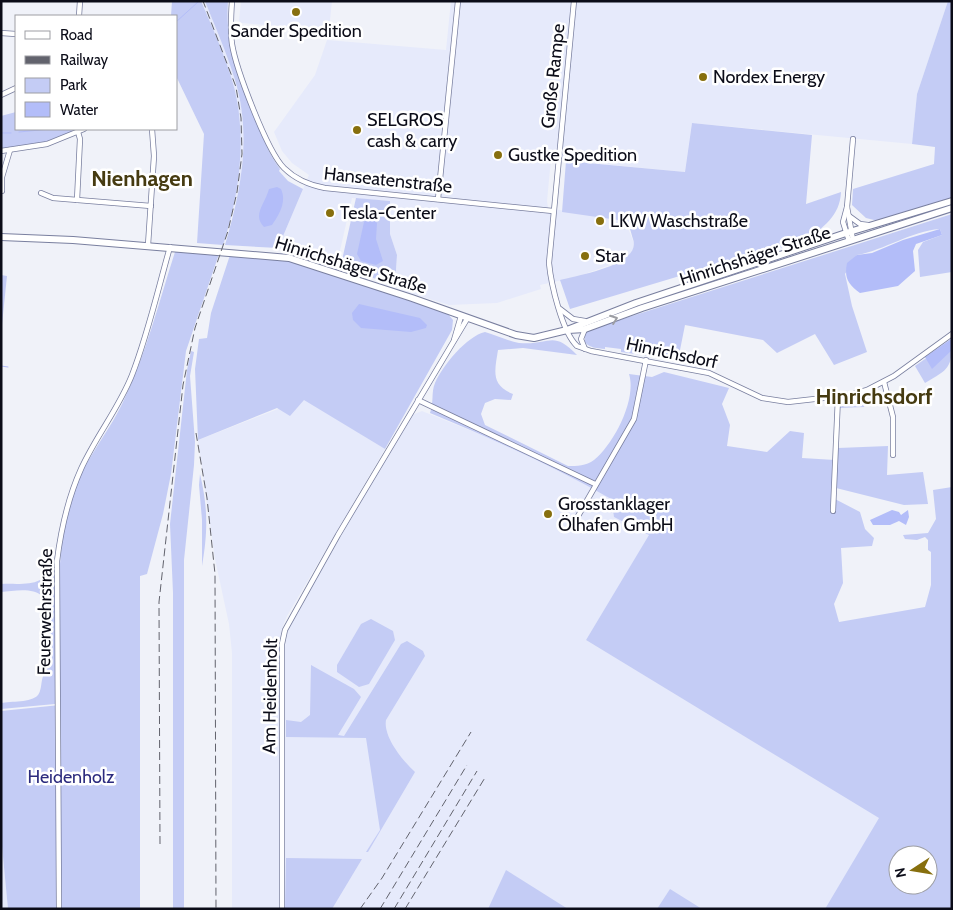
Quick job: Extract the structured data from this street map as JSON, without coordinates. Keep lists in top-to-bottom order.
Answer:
{
  "streets": {
    "main road": ["Hinrichshäger Straße"],
    "street": [
      "Große Rampe",
      "Hanseatenstraße",
      "Hinrichsdorf",
      "Feuerwehrstraße",
      "Am Heidenholt"
    ]
  },
  "crossings": [
    ["Große Rampe", "Hanseatenstraße"],
    ["Große Rampe", "Hinrichshäger Straße"],
    ["Hinrichshäger Straße", "Feuerwehrstraße"],
    ["Hinrichshäger Straße", "Am Heidenholt"]
  ],
  "districts": ["Nienhagen", "Hinrichsdorf"],
  "parks": ["Heidenholz"],
  "places": [
    "Sander Spedition",
    "Nordex Energy",
    "SELGROS cash & carry",
    "Gustke Spedition",
    "Tesla-Center",
    "LKW Waschstraße",
    "Star",
    "Grosstanklager Ölhafen GmbH"
  ],
  "legend": [
    "Road",
    "Railway",
    "Park",
    "Water"
  ],
  "north": "left"
}
